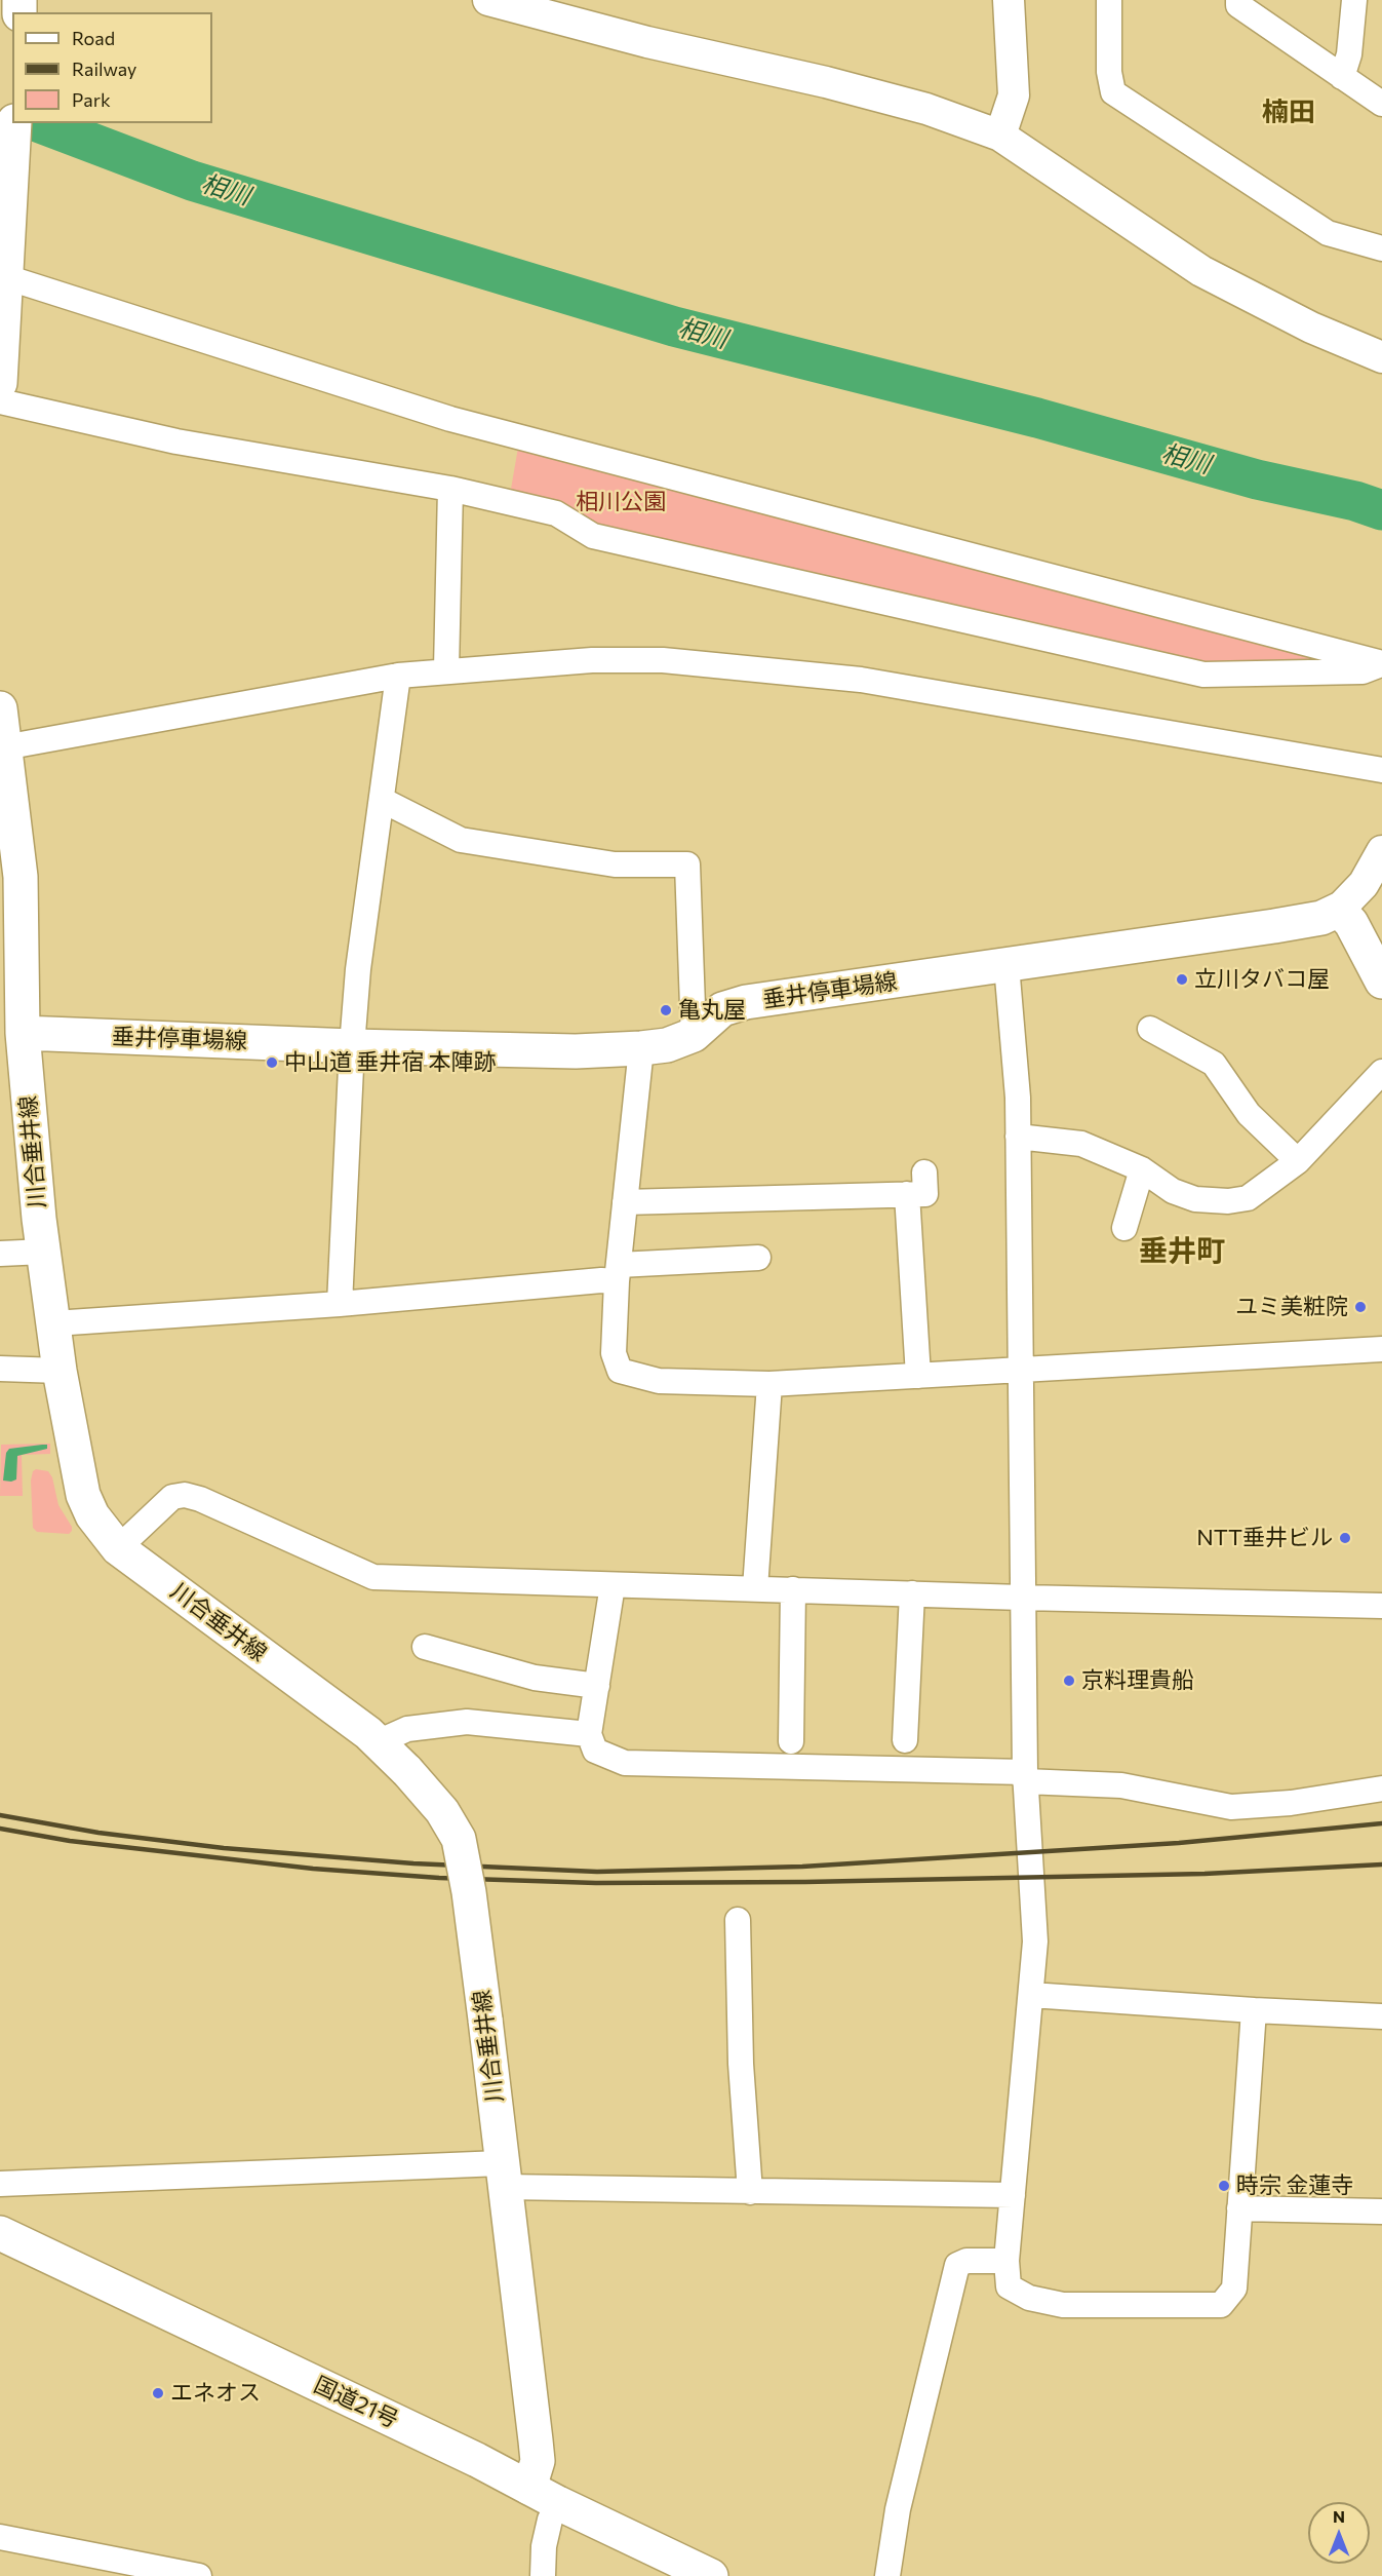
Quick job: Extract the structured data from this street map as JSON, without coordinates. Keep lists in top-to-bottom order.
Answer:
{
  "streets": {
    "main road": ["垂井停車場線", "川合垂井線", "国道21号"]
  },
  "crossings": [
    ["垂井停車場線", "川合垂井線"],
    ["川合垂井線", "国道21号"]
  ],
  "districts": ["楠田", "垂井町"],
  "water": ["相川"],
  "parks": ["相川公園"],
  "places": [
    "立川タバコ屋",
    "亀丸屋",
    "中山道 垂井宿 本陣跡",
    "ユミ美粧院",
    "NTT垂井ビル",
    "京料理貴船",
    "時宗 金蓮寺",
    "エネオス"
  ],
  "legend": ["Road", "Railway", "Park"],
  "north": "top"
}
